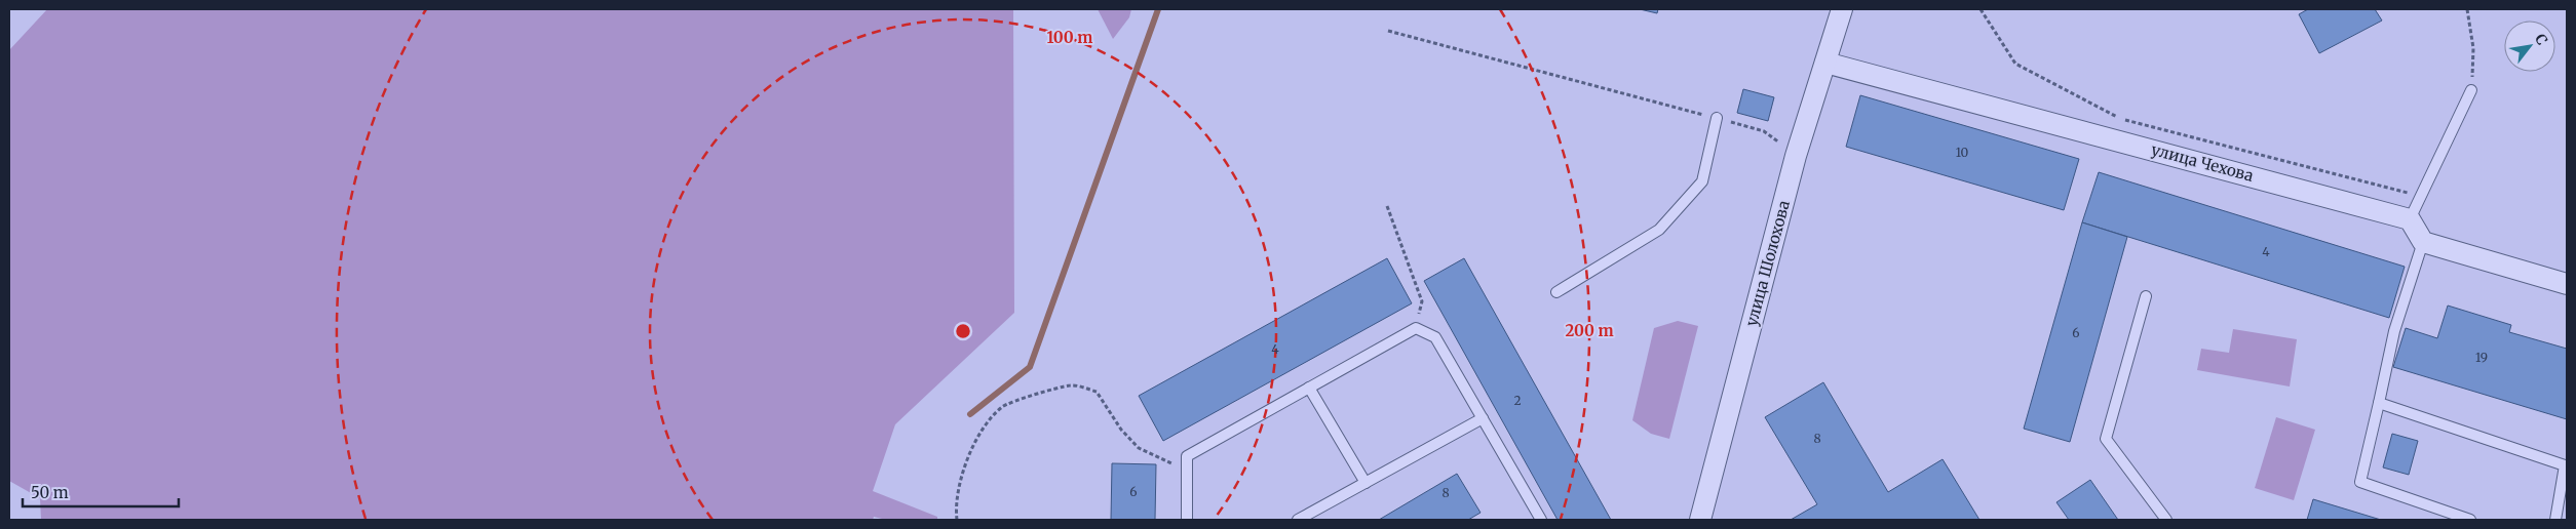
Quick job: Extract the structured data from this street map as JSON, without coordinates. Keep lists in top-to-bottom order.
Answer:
{
  "streets": {
    "street": ["улица Чехова", "улица Шолохова"]
  },
  "crossings": [
    ["улица Чехова", "улица Шолохова"]
  ],
  "house_numbers": [
    "10",
    "4",
    "6",
    "4",
    "19",
    "2",
    "8",
    "6",
    "8"
  ],
  "scale_bar": "50 m",
  "north": "top right",
  "rings": ["100 m", "200 m"]
}
